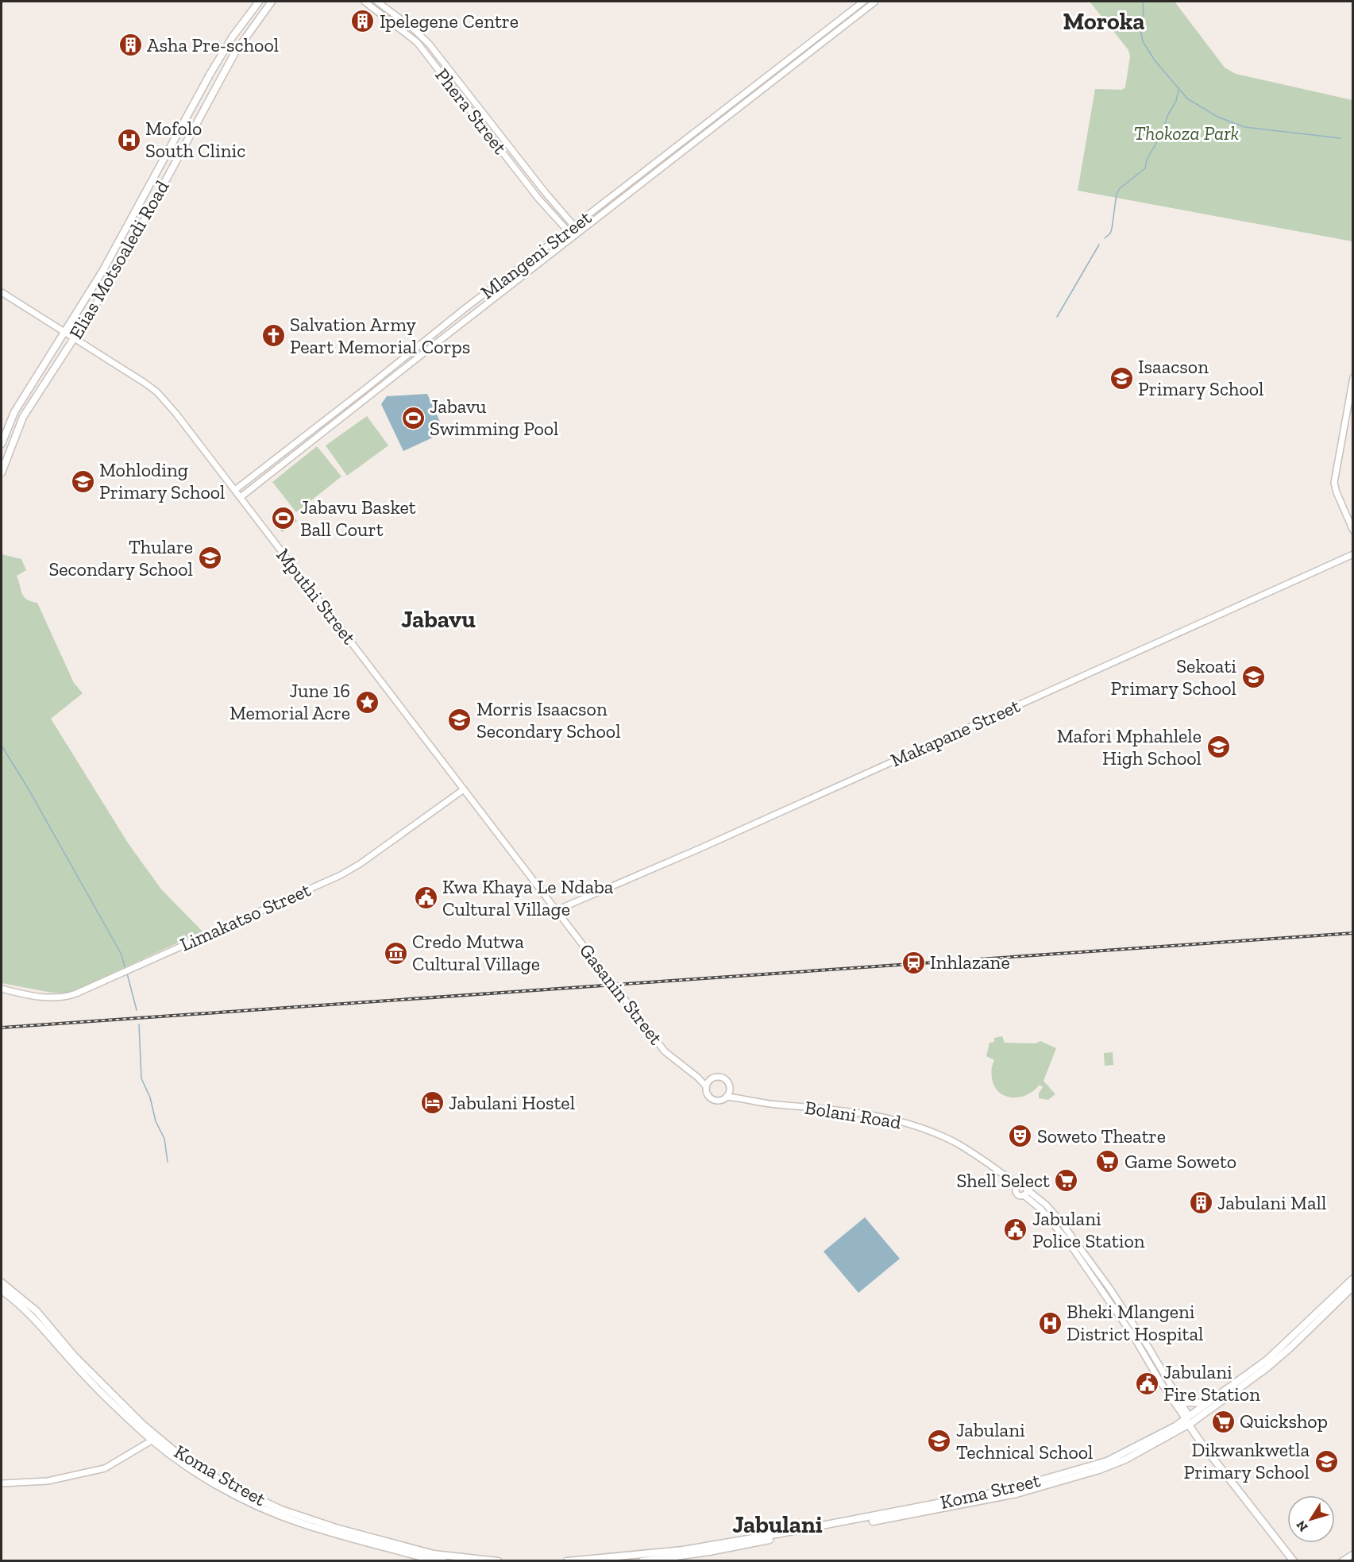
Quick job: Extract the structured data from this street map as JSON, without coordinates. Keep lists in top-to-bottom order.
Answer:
{
  "streets": {
    "main road": ["Elias Motsoaledi Road", "Koma Street"],
    "street": [
      "Phera Street",
      "Mlangeni Street",
      "Mputhi Street",
      "Makapane Street",
      "Limakatso Street",
      "Gasanin Street",
      "Bolani Road"
    ]
  },
  "crossings": [
    ["Phera Street", "Mlangeni Street"],
    ["Mlangeni Street", "Mputhi Street"],
    ["Elias Motsoaledi Road", "Mputhi Street"],
    ["Mputhi Street", "Limakatso Street"],
    ["Mputhi Street", "Gasanin Street"],
    ["Makapane Street", "Gasanin Street"],
    ["Limakatso Street", "Gasanin Street"],
    ["Gasanin Street", "Bolani Road"]
  ],
  "districts": ["Moroka", "Jabavu", "Jabulani"],
  "parks": ["Thokoza Park"],
  "places": {
    "building": ["Ipelegene Centre", "Asha Pre-school", "Jabulani Mall"],
    "hospital": ["Mofolo South Clinic", "Bheki Mlangeni District Hospital"],
    "church": ["Salvation Army Peart Memorial Corps"],
    "school or university": [
      "Isaacson Primary School",
      "Mohloding Primary School",
      "Thulare Secondary School",
      "Sekoati Primary School",
      "Morris Isaacson Secondary School",
      "Mafori Mphahlele High School",
      "Jabulani Technical School",
      "Dikwankwetla Primary School"
    ],
    "sports": ["Jabavu Swimming Pool", "Jabavu Basket Ball Court"],
    "place": ["June 16 Memorial Acre"],
    "public building": ["Kwa Khaya Le Ndaba Cultural Village", "Jabulani Police Station", "Jabulani Fire Station"],
    "museum": ["Credo Mutwa Cultural Village"],
    "station": ["Inhlazane"],
    "hotel": ["Jabulani Hostel"],
    "theatre": ["Soweto Theatre"],
    "supermarket": ["Game Soweto", "Shell Select", "Quickshop"]
  },
  "north": "bottom left"
}
